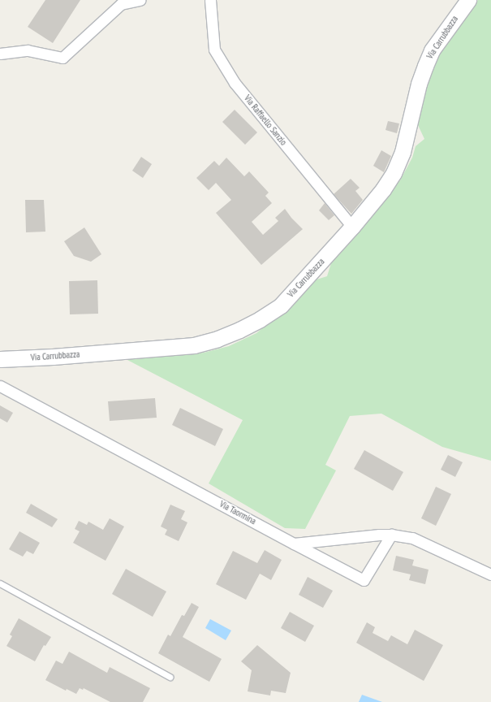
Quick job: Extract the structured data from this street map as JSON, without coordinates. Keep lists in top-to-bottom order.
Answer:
{
  "streets": {
    "main road": ["Via Carrubbazza"],
    "street": ["Via Raffaello Sanzio", "Via Taormina"]
  },
  "crossings": [
    ["Via Carrubbazza", "Via Raffaello Sanzio"]
  ]
}
